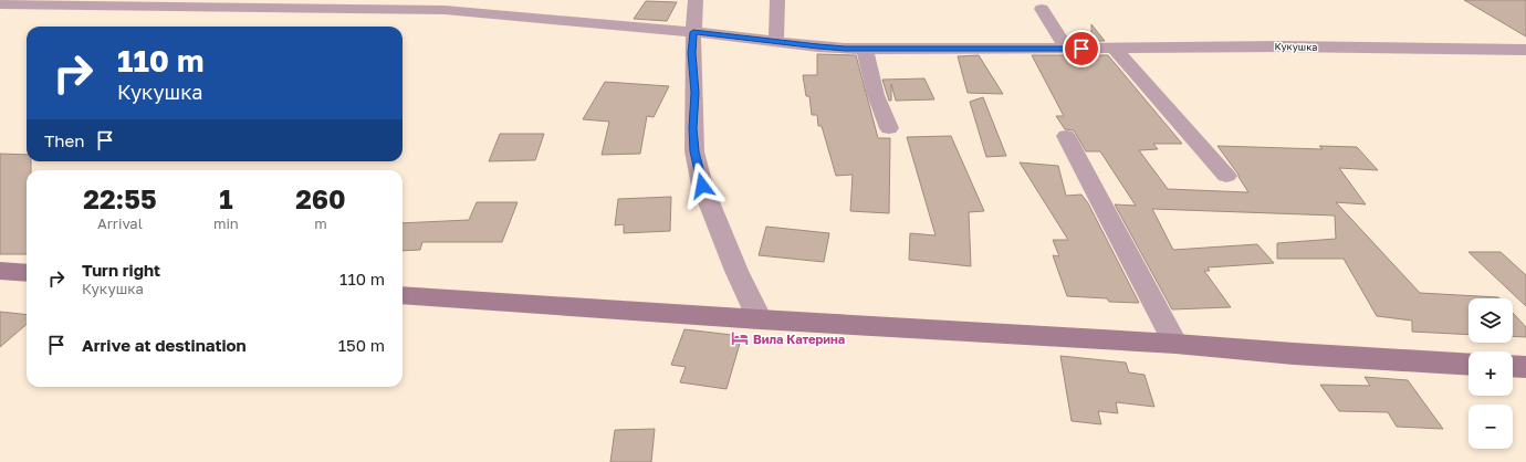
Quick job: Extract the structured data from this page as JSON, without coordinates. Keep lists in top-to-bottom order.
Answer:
{
  "streets": {
    "street": ["Кукушка"]
  },
  "places": {
    "hotel": ["Вила Катерина"]
  },
  "page": {
    "turn": ["110 m", "Кукушка"],
    "then": "Then",
    "eta": [
      "22:55",
      "Arrival",
      "1",
      "min",
      "260",
      "m"
    ],
    "list": [
      {
        "name": "Turn right",
        "note": "Кукушка",
        "value": "110 m"
      },
      {
        "name": "Arrive at destination",
        "value": "150 m"
      }
    ],
    "map_buttons": ["+", "−"]
  }
}
